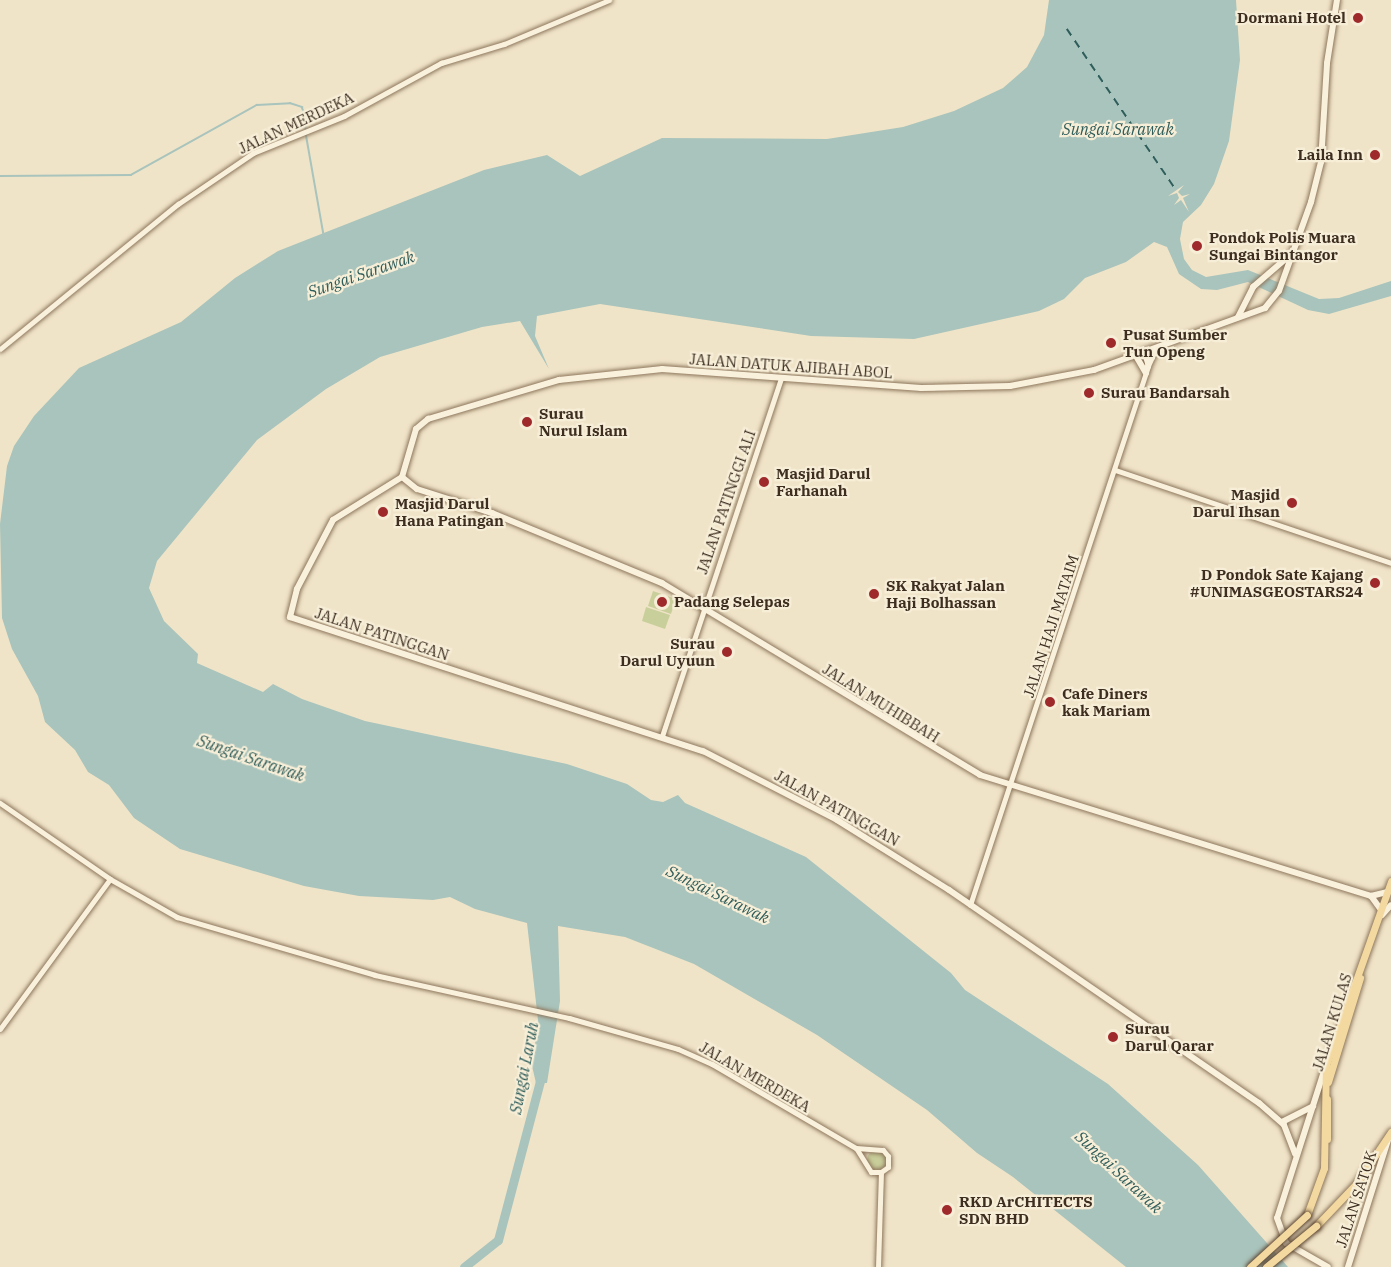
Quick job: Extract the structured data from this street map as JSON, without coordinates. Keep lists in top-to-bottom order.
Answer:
{
  "streets": {
    "main road": [
      "JALAN DATUK AJIBAH ABOL",
      "JALAN PATINGGAN",
      "JALAN MUHIBBAH",
      "JALAN KULAS",
      "JALAN SATOK"
    ],
    "street": ["JALAN MERDEKA", "JALAN PATINGGI ALI", "JALAN HAJI MATAIM"]
  },
  "crossings": [
    ["JALAN DATUK AJIBAH ABOL", "JALAN PATINGGI ALI"],
    ["JALAN DATUK AJIBAH ABOL", "JALAN PATINGGAN"],
    ["JALAN DATUK AJIBAH ABOL", "JALAN MUHIBBAH"],
    ["JALAN PATINGGI ALI", "JALAN PATINGGAN"],
    ["JALAN PATINGGI ALI", "JALAN MUHIBBAH"],
    ["JALAN HAJI MATAIM", "JALAN PATINGGAN"],
    ["JALAN HAJI MATAIM", "JALAN MUHIBBAH"],
    ["JALAN PATINGGAN", "JALAN MUHIBBAH"]
  ],
  "water": ["Sungai Sarawak", "Sungai Laruh"],
  "places": [
    "Dormani Hotel",
    "Laila Inn",
    "Pondok Polis Muara Sungai Bintangor",
    "Pusat Sumber Tun Openg",
    "Surau Bandarsah",
    "Surau Nurul Islam",
    "Masjid Darul Farhanah",
    "Masjid Darul Ihsan",
    "Masjid Darul Hana Patingan",
    "D Pondok Sate Kajang #UNIMASGEOSTARS24",
    "SK Rakyat Jalan Haji Bolhassan",
    "Padang Selepas",
    "Surau Darul Uyuun",
    "Cafe Diners kak Mariam",
    "Surau Darul Qarar",
    "RKD ArCHITECTS SDN BHD"
  ]
}
